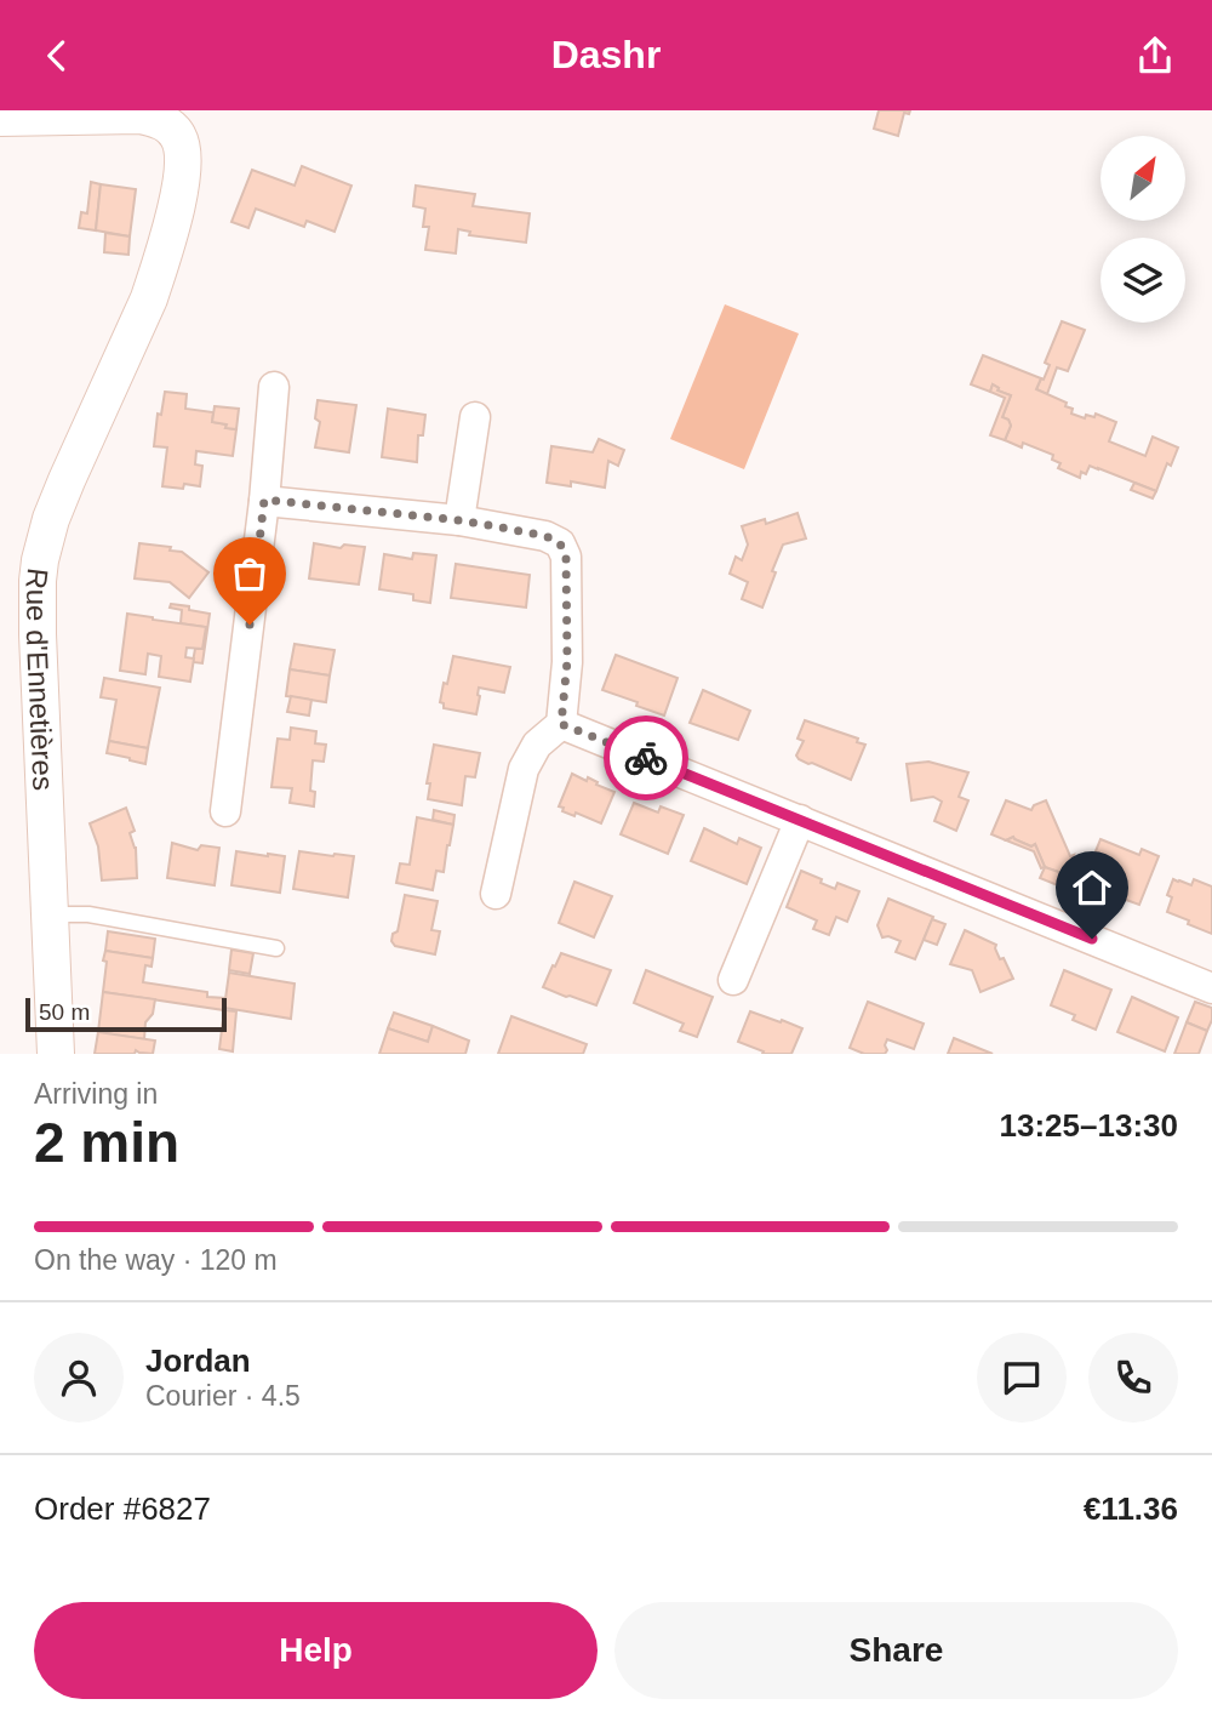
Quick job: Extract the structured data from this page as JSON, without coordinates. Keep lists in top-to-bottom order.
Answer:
{
  "streets": {
    "street": ["Rue d'Ennetières"]
  },
  "scale_bar": "50 m",
  "north": "top right",
  "page": {
    "header": "Dashr",
    "scale": "50 m",
    "heading": ["2 min", "Arriving in", "13:25–13:30"],
    "panel": [
      "Jordan",
      "Courier · 4.5",
      "Order #6827",
      "€11.36"
    ],
    "bar": "On the way · 120 m",
    "buttons": ["Help", "Share"]
  }
}
